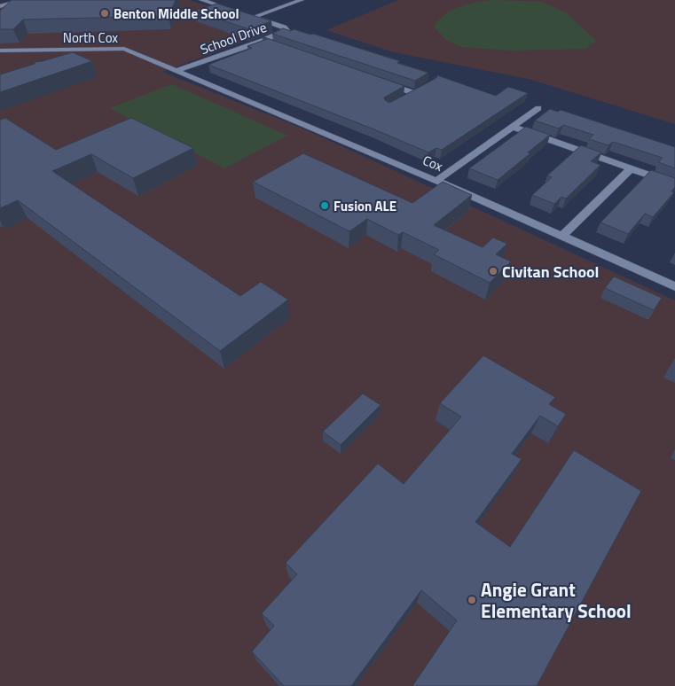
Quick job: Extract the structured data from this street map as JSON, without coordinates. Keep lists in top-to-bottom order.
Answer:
{
  "streets": {
    "street": ["North Cox", "School Drive", "Cox"]
  },
  "crossings": [
    ["North Cox", "School Drive"],
    ["North Cox", "Cox"],
    ["School Drive", "Cox"]
  ],
  "places": [
    "Benton Middle School",
    "Fusion ALE",
    "Civitan School",
    "Angie Grant Elementary School"
  ]
}
